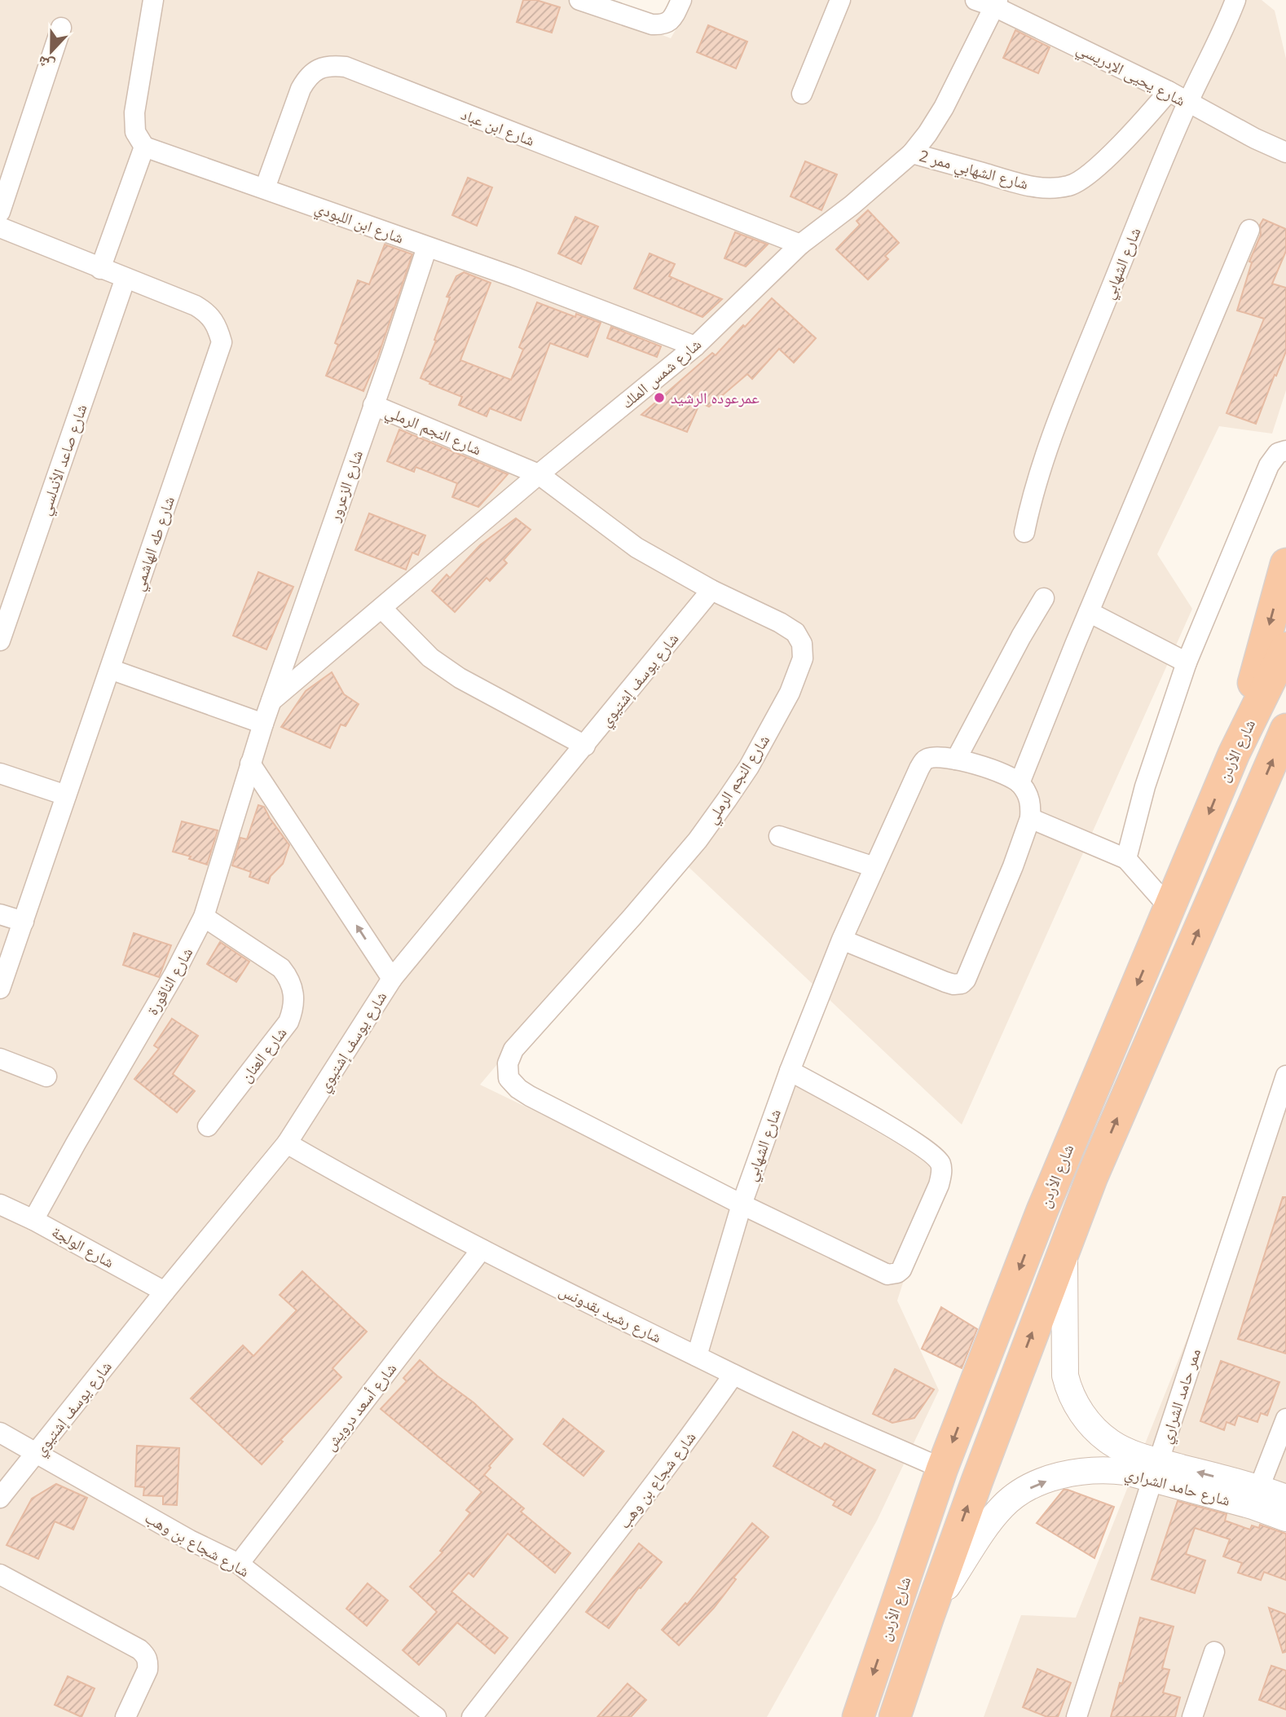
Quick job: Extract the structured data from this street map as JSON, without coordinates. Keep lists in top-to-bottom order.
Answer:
{
  "streets": {
    "highway": ["شارع الأردن"],
    "street": [
      "شارع يحيى الإدريسي",
      "شارع ابن عباد",
      "شارع الشهابي ممر 2",
      "شارع ابن اللبودي",
      "شارع الشهابي",
      "شارع شمس الملك",
      "شارع النجم الرملي",
      "شارع صاعد الأندلسي",
      "شارع الزعرور",
      "شارع طه الهاشمي",
      "شارع يوسف إشتيوي",
      "شارع الناقورة",
      "شارع العنان",
      "شارع الولجة",
      "شارع رشيد بقدونس",
      "ممر حامد الشراري",
      "شارع أسعد درويش",
      "شارع شجاع بن وهب",
      "شارع حامد الشراري"
    ]
  },
  "crossings": [
    ["شارع يحيى الإدريسي", "شارع الشهابي ممر 2"],
    ["شارع يحيى الإدريسي", "شارع الشهابي"],
    ["شارع يحيى الإدريسي", "شارع شمس الملك"],
    ["شارع ابن عباد", "شارع ابن اللبودي"],
    ["شارع ابن عباد", "شارع شمس الملك"],
    ["شارع الشهابي ممر 2", "شارع شمس الملك"],
    ["شارع ابن اللبودي", "شارع شمس الملك"],
    ["شارع ابن اللبودي", "شارع الزعرور"],
    ["شارع الشهابي", "شارع النجم الرملي"],
    ["شارع الشهابي", "شارع رشيد بقدونس"],
    ["شارع شمس الملك", "شارع النجم الرملي"],
    ["شارع شمس الملك", "شارع الزعرور"],
    ["شارع النجم الرملي", "شارع الزعرور"],
    ["شارع النجم الرملي", "شارع يوسف إشتيوي"],
    ["شارع صاعد الأندلسي", "شارع طه الهاشمي"],
    ["شارع الزعرور", "شارع الناقورة"],
    ["شارع يوسف إشتيوي", "شارع الولجة"],
    ["شارع يوسف إشتيوي", "شارع رشيد بقدونس"],
    ["شارع يوسف إشتيوي", "شارع شجاع بن وهب"],
    ["شارع الأردن", "شارع رشيد بقدونس"],
    ["شارع الناقورة", "شارع العنان"],
    ["شارع الناقورة", "شارع الولجة"],
    ["شارع رشيد بقدونس", "شارع أسعد درويش"],
    ["شارع رشيد بقدونس", "شارع شجاع بن وهب"],
    ["ممر حامد الشراري", "شارع حامد الشراري"],
    ["شارع أسعد درويش", "شارع شجاع بن وهب"]
  ],
  "one_way": ["شارع حامد الشراري"],
  "places": ["عمرعوده الرشيد"],
  "north": "bottom"
}
